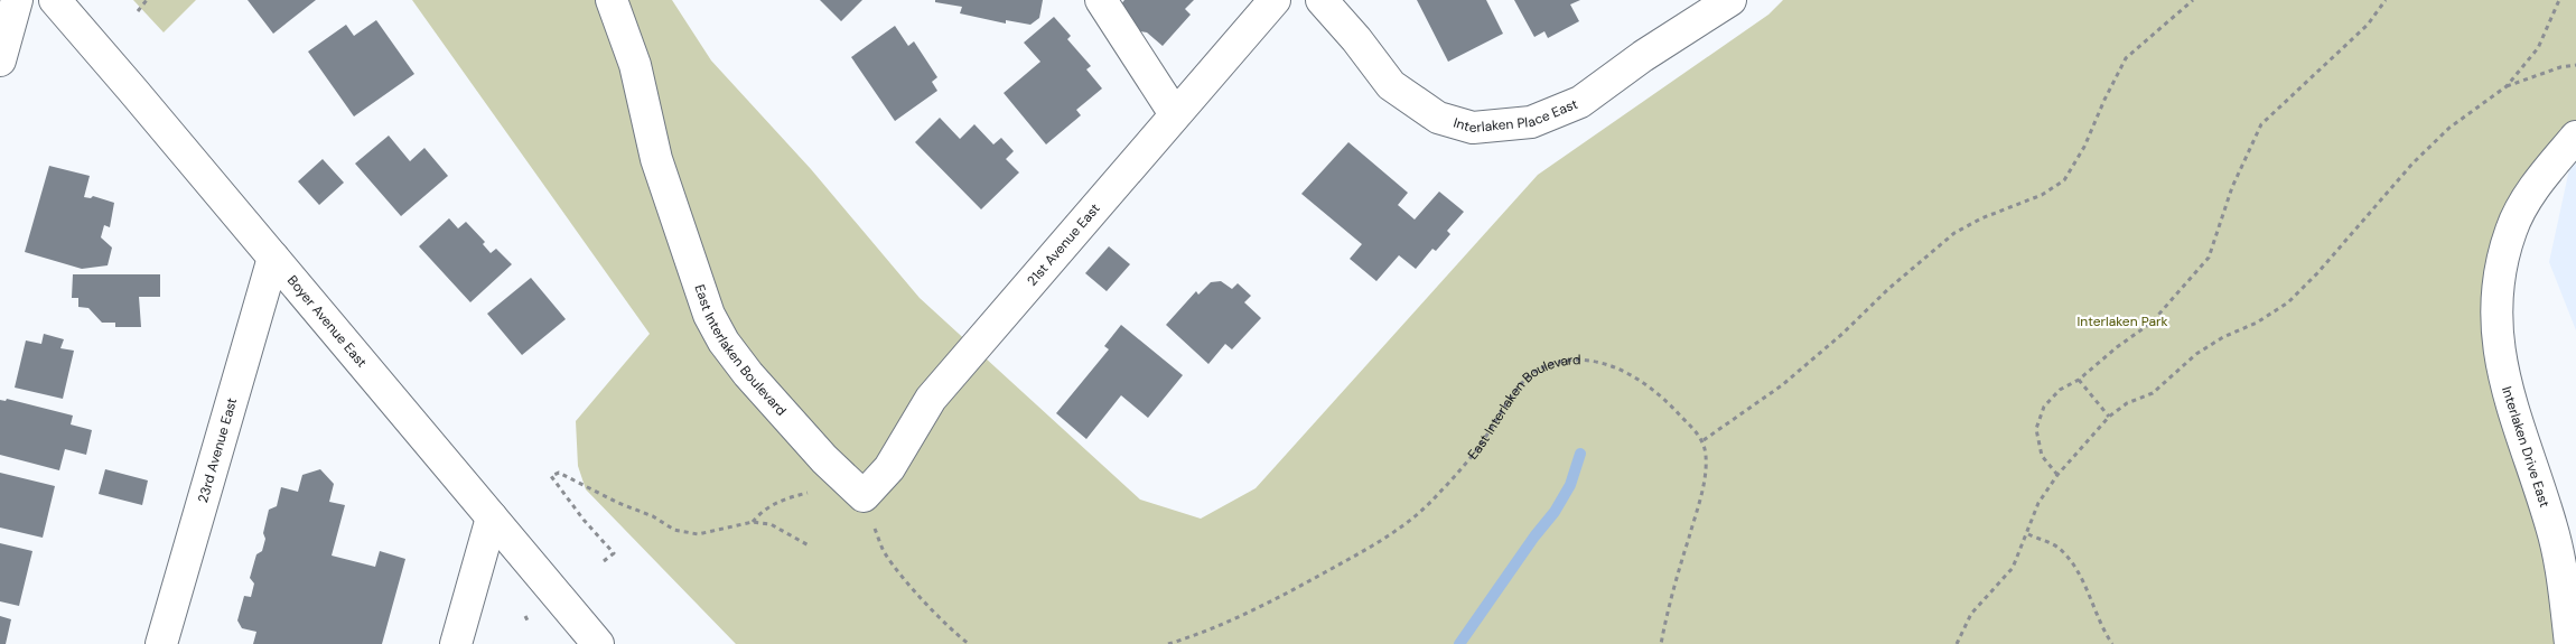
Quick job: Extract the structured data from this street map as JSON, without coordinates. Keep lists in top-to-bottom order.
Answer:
{
  "streets": {
    "street": [
      "Interlaken Place East",
      "21st Avenue East",
      "Boyer Avenue East",
      "East Interlaken Boulevard",
      "Interlaken Drive East",
      "23rd Avenue East"
    ]
  },
  "crossings": [
    ["21st Avenue East", "East Interlaken Boulevard"],
    ["Boyer Avenue East", "23rd Avenue East"]
  ],
  "parks": ["Interlaken Park"]
}
